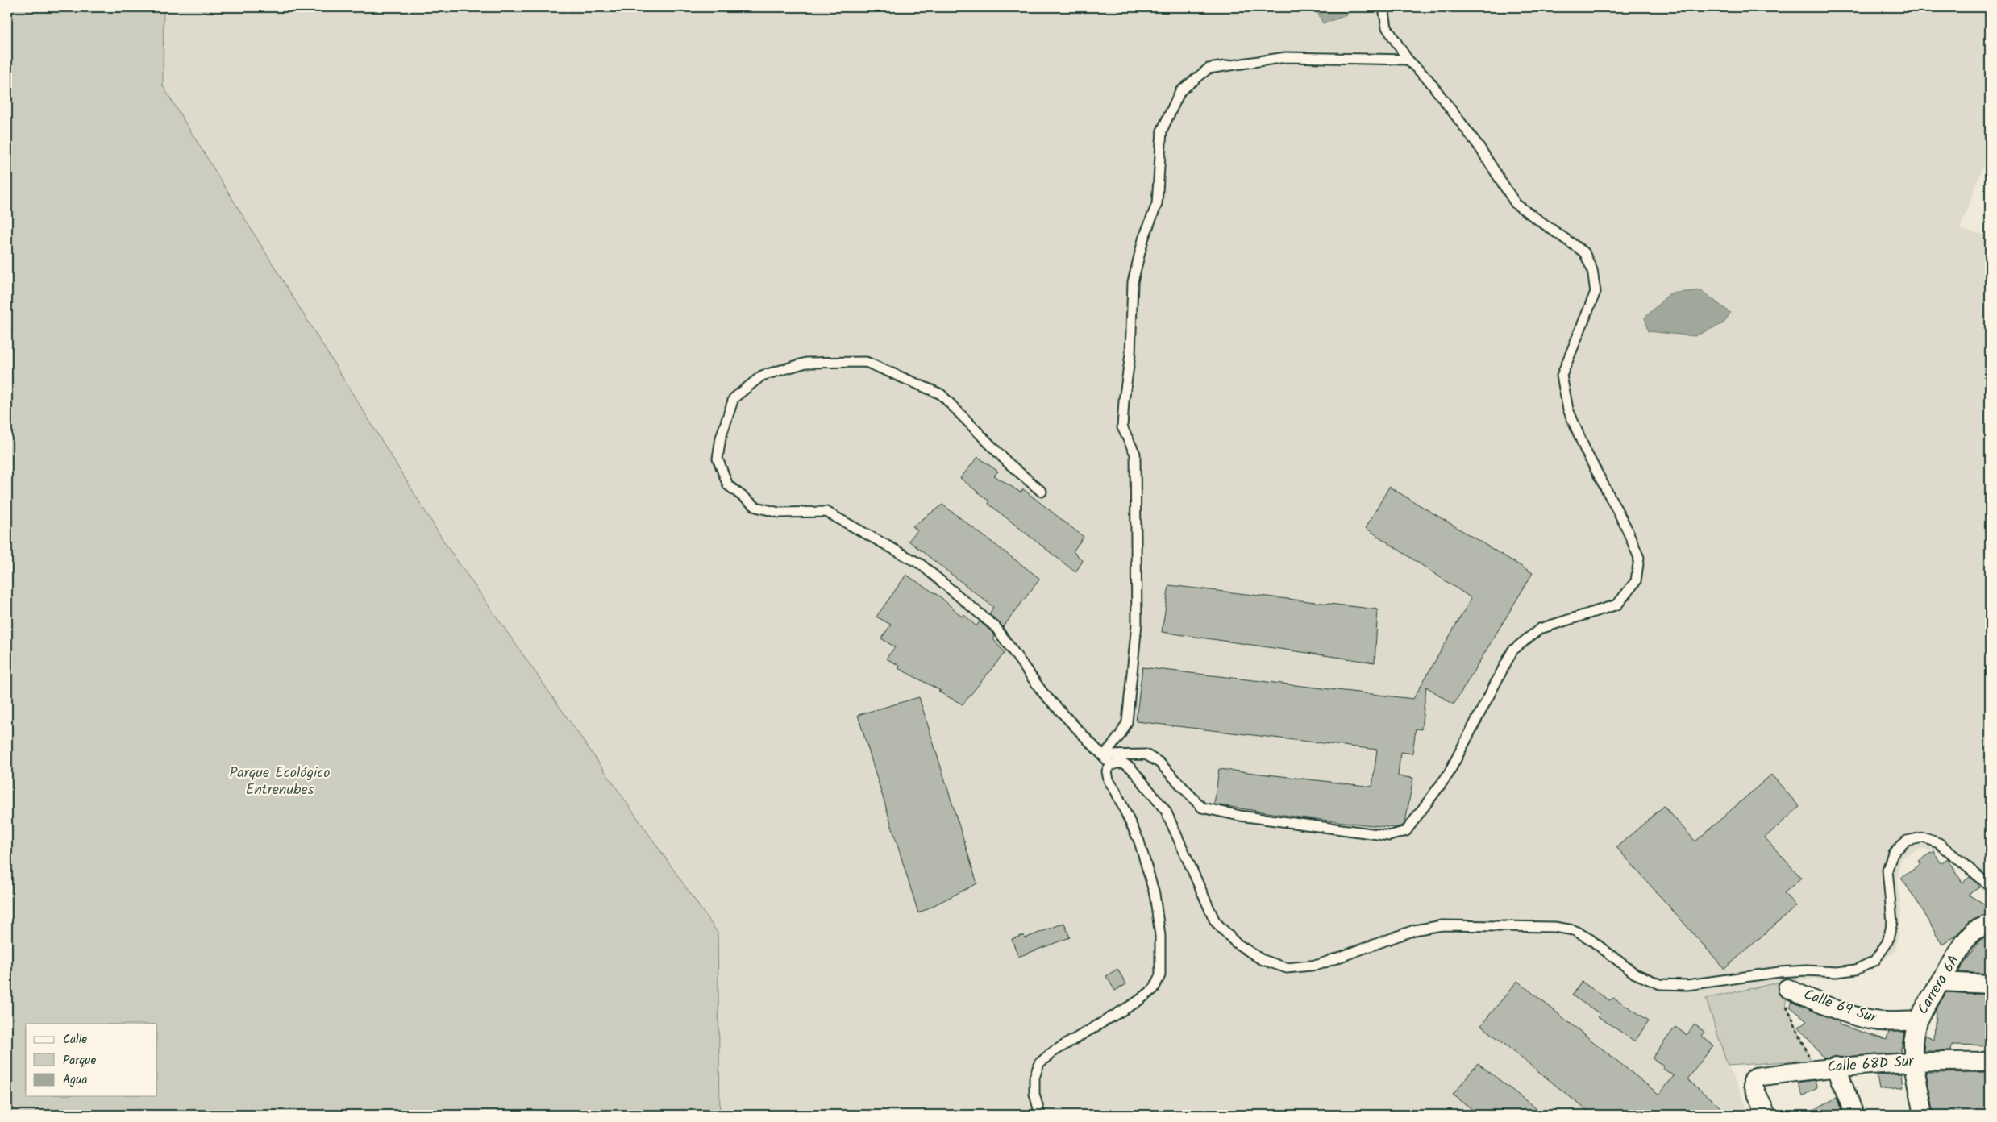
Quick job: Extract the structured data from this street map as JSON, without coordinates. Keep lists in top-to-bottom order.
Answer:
{
  "streets": {
    "street": ["Carrera 6A", "Calle 69 Sur", "Calle 68D Sur"]
  },
  "crossings": [
    ["Carrera 6A", "Calle 69 Sur"],
    ["Carrera 6A", "Calle 68D Sur"]
  ],
  "parks": ["Parque Ecológico Entrenubes"],
  "legend": ["Calle", "Parque", "Agua"]
}
